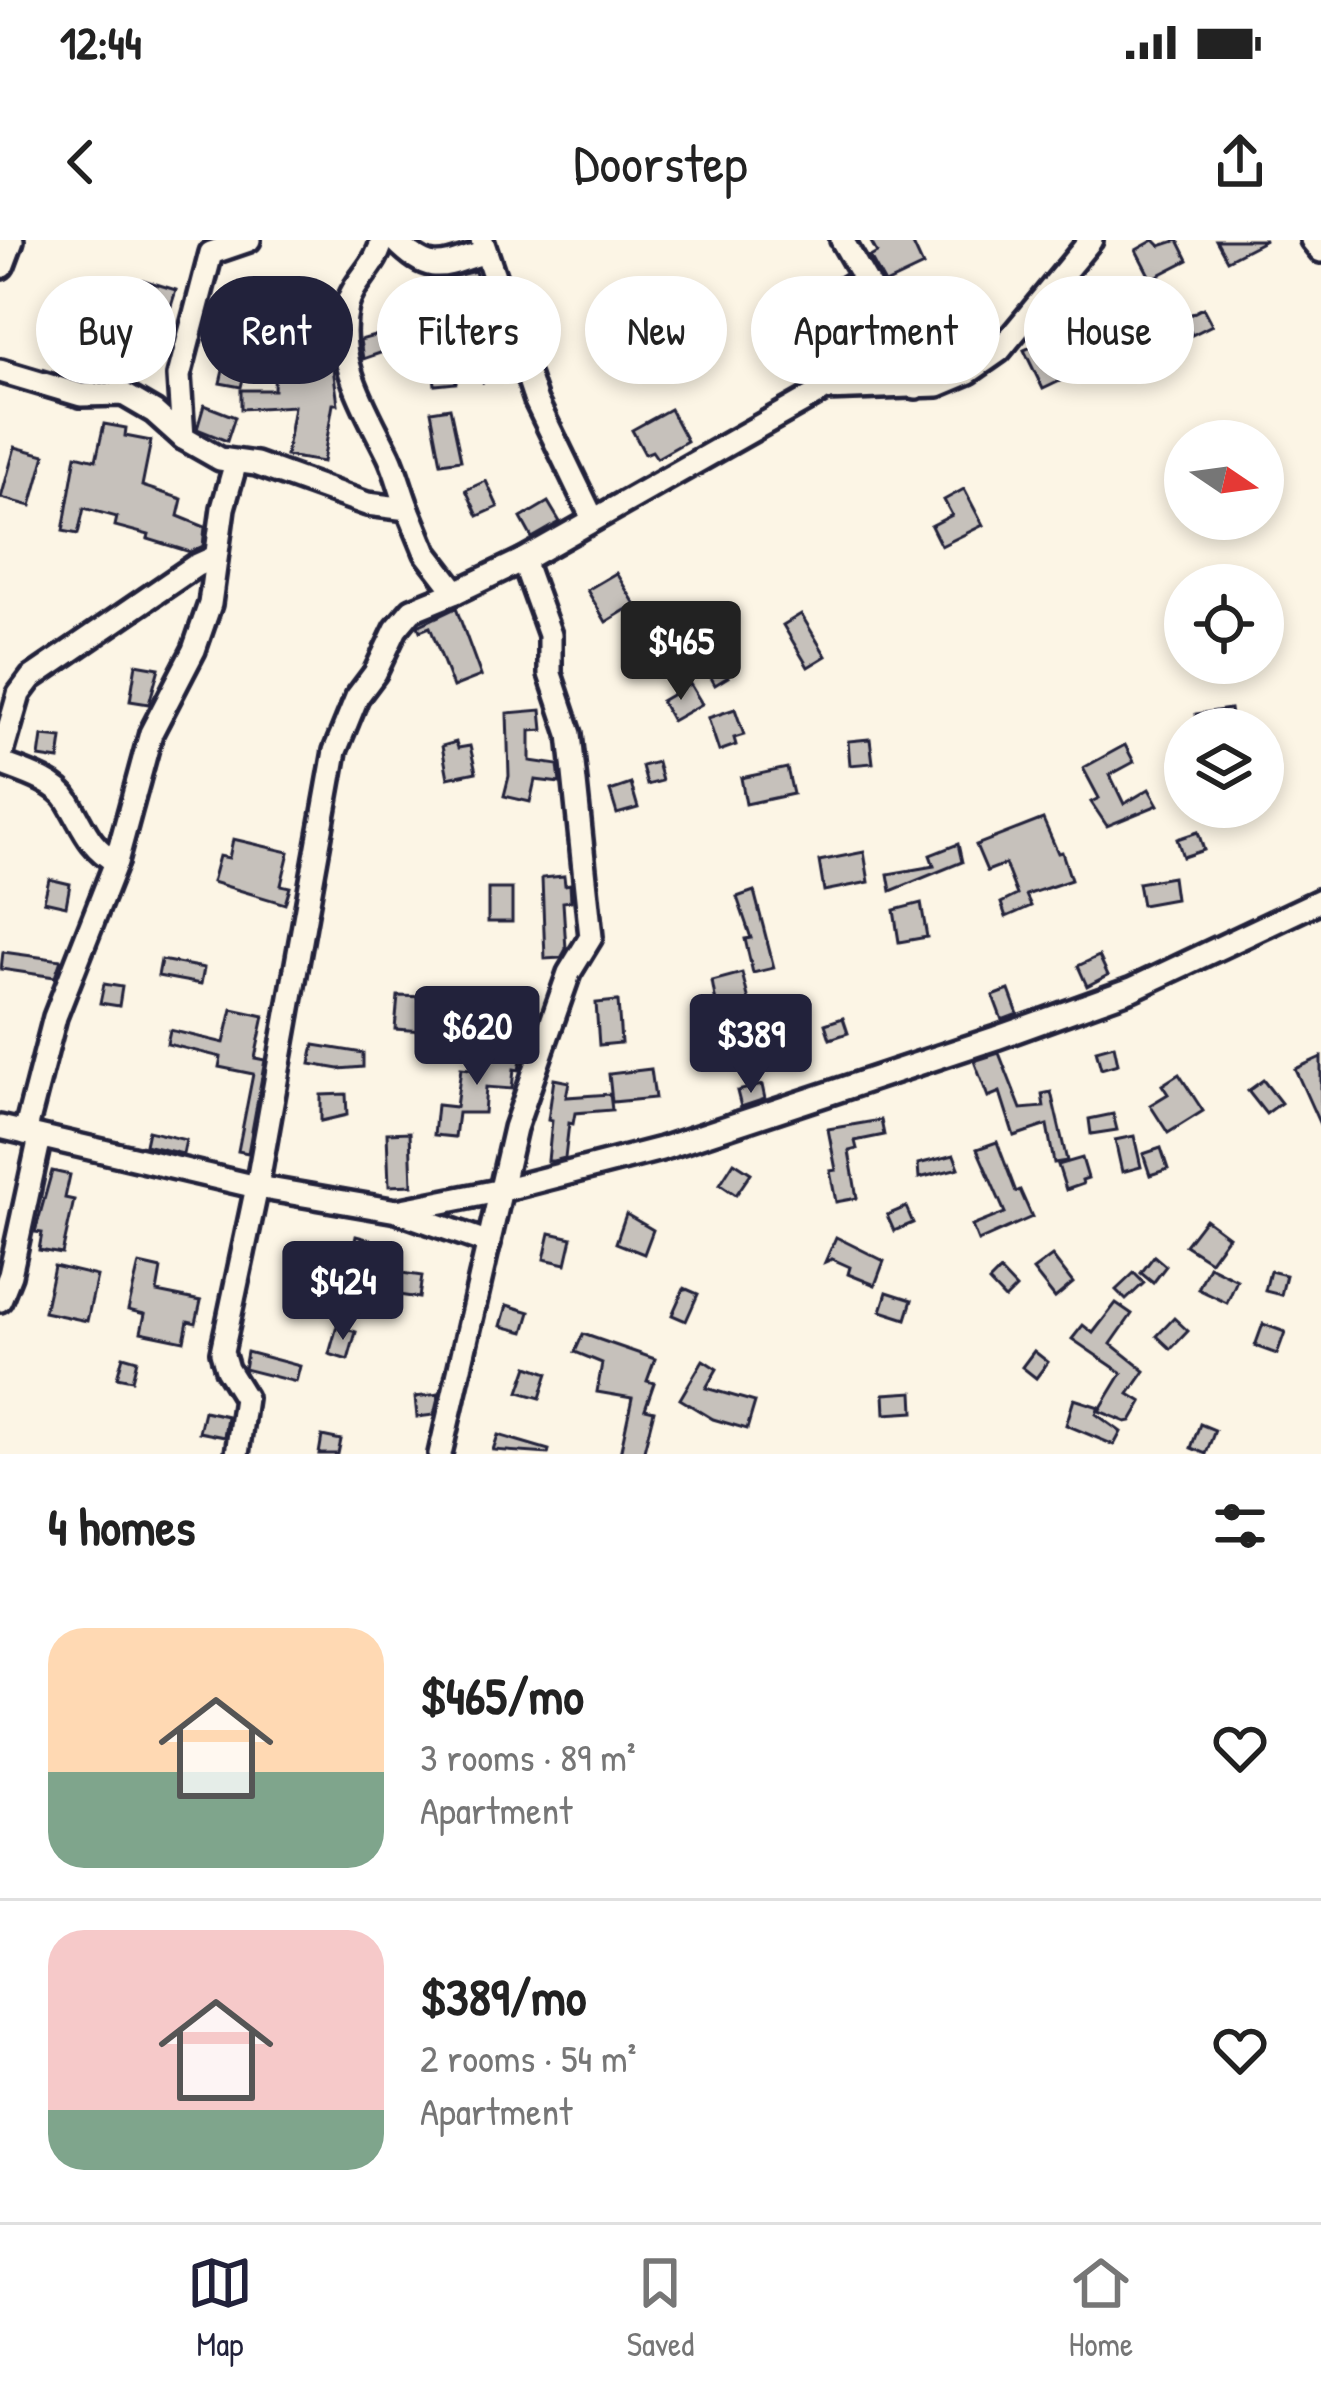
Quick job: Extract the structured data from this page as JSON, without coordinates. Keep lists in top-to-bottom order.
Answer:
{
  "north": "right",
  "page": {
    "status": "12:44",
    "header": "Doorstep",
    "chip": [
      "Buy",
      "Rent",
      "Filters",
      "New",
      "Apartment",
      "House"
    ],
    "price": [
      "$465",
      "$620",
      "$389",
      "$424"
    ],
    "heading": "4 homes",
    "list": [
      {
        "name": "$465/mo",
        "note": "3 rooms · 89 m² · Apartment"
      },
      {
        "name": "$389/mo",
        "note": "2 rooms · 54 m² · Apartment"
      }
    ],
    "tabs": ["Map", "Saved", "Home"]
  }
}
